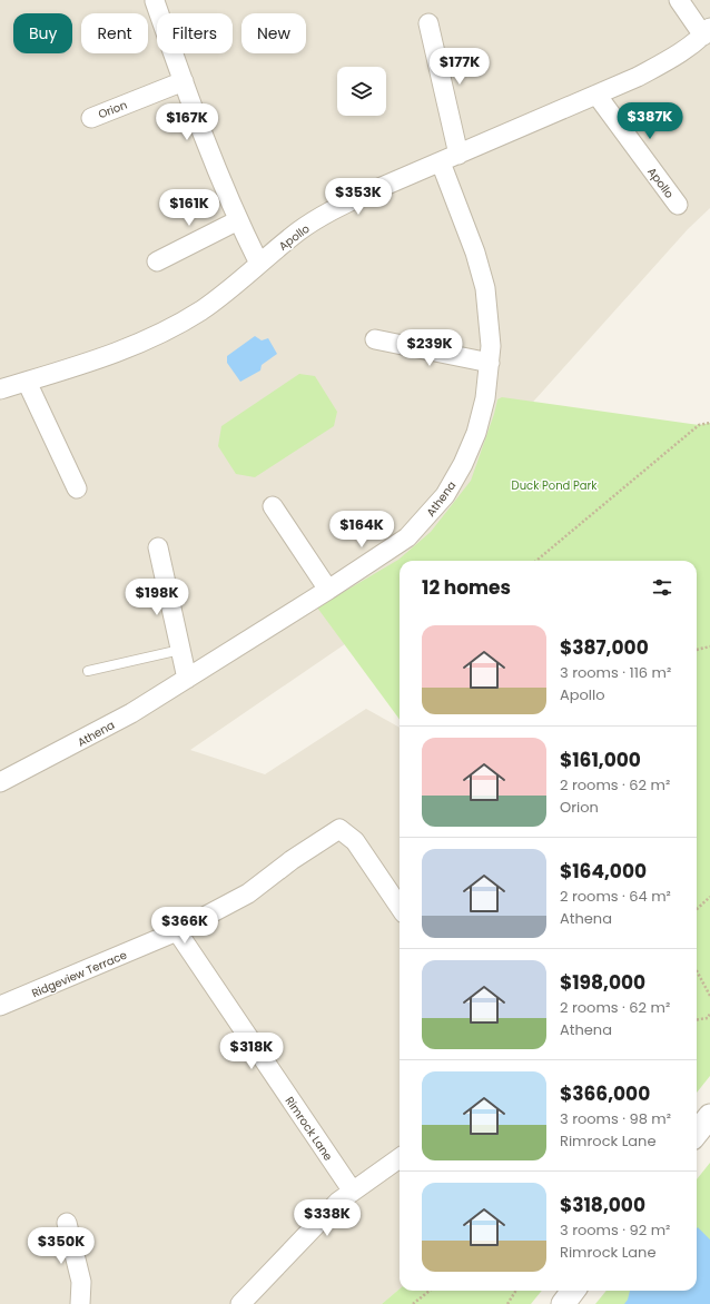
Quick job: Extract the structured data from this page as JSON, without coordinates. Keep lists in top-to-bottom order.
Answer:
{
  "streets": {
    "street": [
      "Orion",
      "Apollo",
      "Athena",
      "Ridgeview Terrace",
      "Rimrock Lane"
    ]
  },
  "crossings": [
    ["Apollo", "Athena"],
    ["Ridgeview Terrace", "Rimrock Lane"]
  ],
  "parks": ["Duck Pond Park"],
  "page": {
    "chip": [
      "Buy",
      "Rent",
      "Filters",
      "New"
    ],
    "price": [
      "$177K",
      "$387K",
      "$167K",
      "$353K",
      "$161K",
      "$239K",
      "$164K",
      "$198K",
      "$366K",
      "$318K",
      "$338K",
      "$350K"
    ],
    "heading": "12 homes",
    "list": [
      {
        "name": "$387,000",
        "note": "3 rooms · 116 m² · Apollo"
      },
      {
        "name": "$161,000",
        "note": "2 rooms · 62 m² · Orion"
      },
      {
        "name": "$164,000",
        "note": "2 rooms · 64 m² · Athena"
      },
      {
        "name": "$198,000",
        "note": "2 rooms · 62 m² · Athena"
      },
      {
        "name": "$366,000",
        "note": "3 rooms · 98 m² · Rimrock Lane"
      },
      {
        "name": "$318,000",
        "note": "3 rooms · 92 m² · Rimrock Lane"
      }
    ]
  }
}
